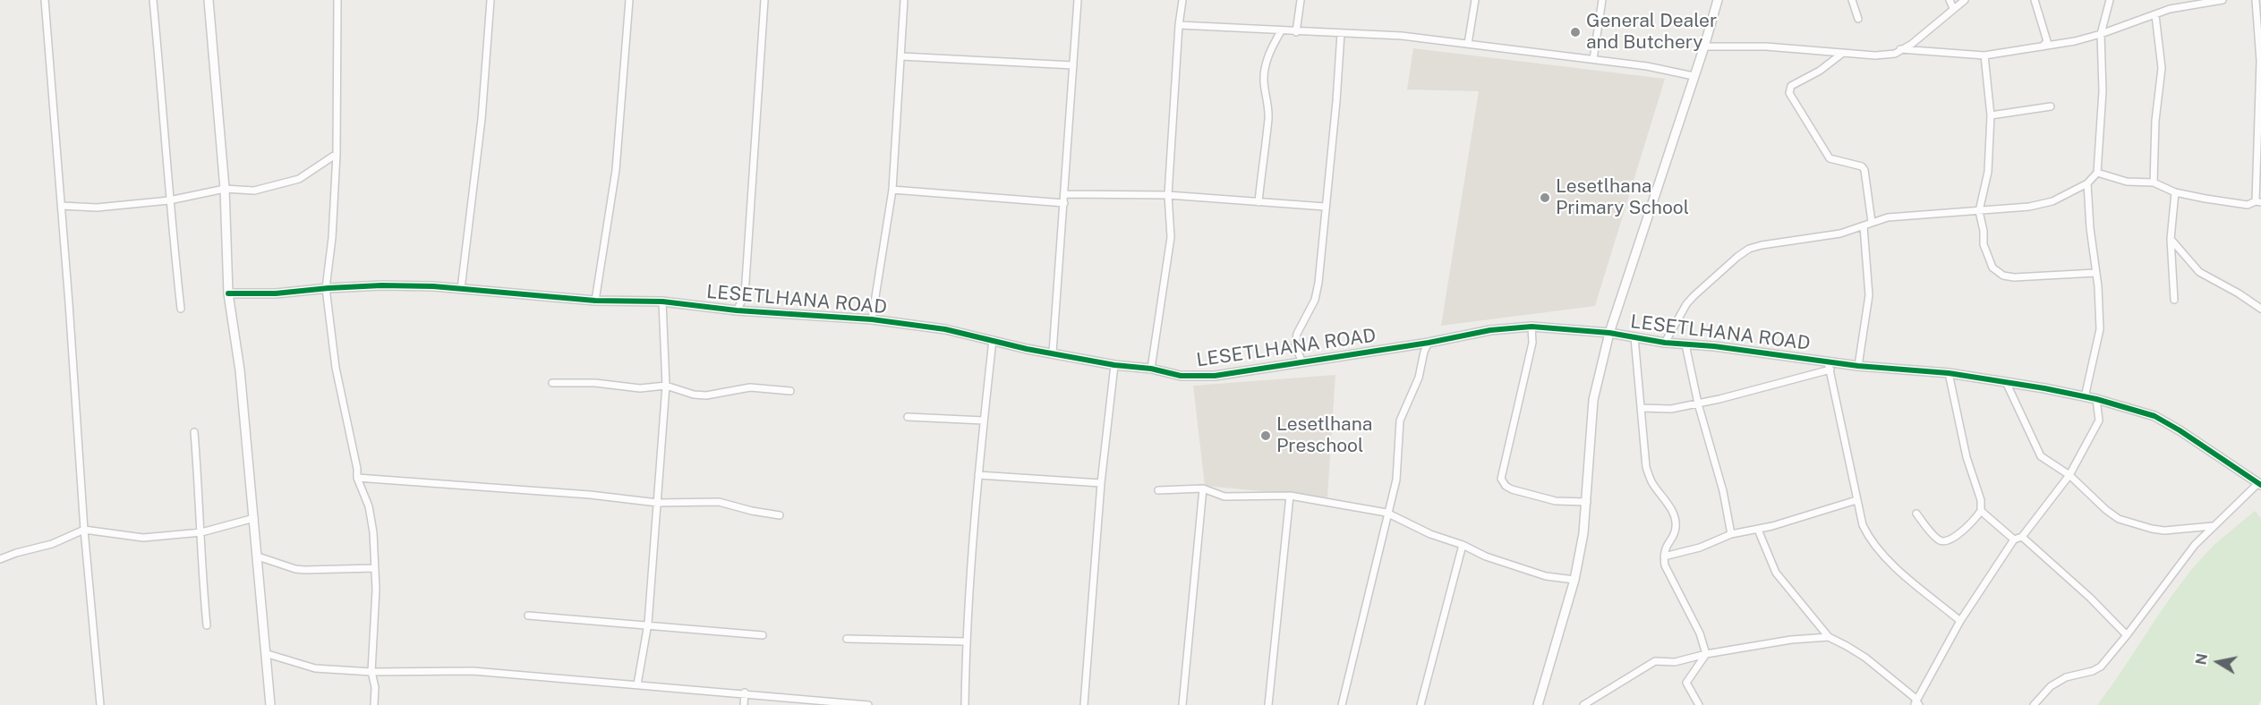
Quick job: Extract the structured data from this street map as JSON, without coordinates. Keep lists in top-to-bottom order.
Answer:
{
  "streets": {
    "street": ["LESETLHANA ROAD"]
  },
  "places": ["General Dealer and Butchery", "Lesetlhana Primary School", "Lesetlhana Preschool"],
  "north": "left"
}
